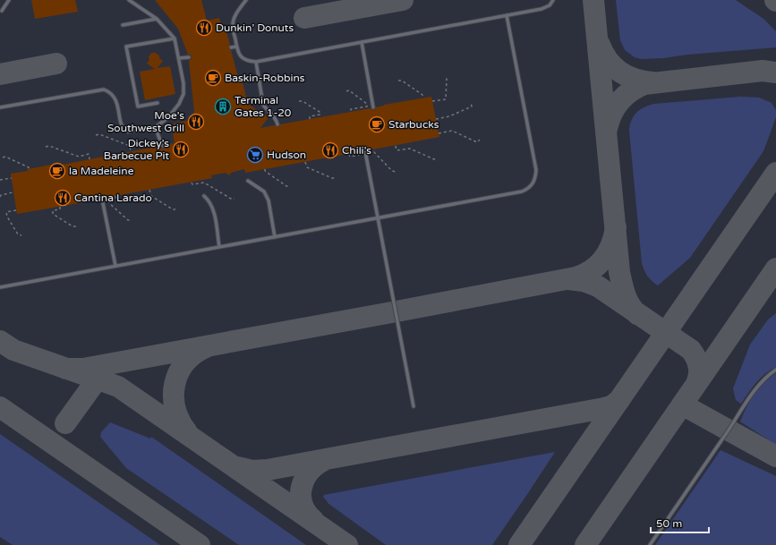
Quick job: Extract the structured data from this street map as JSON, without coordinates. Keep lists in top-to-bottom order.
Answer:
{
  "places": {
    "restaurant": [
      "Dunkin’ Donuts",
      "Moe’s Southwest Grill",
      "Dickey’s Barbecue Pit",
      "Chili’s",
      "Cantina Larado"
    ],
    "cafe": ["Baskin-Robbins", "Starbucks", "la Madeleine"],
    "building": ["Terminal Gates 1-20"],
    "supermarket": ["Hudson"]
  },
  "scale_bar": "50 m"
}
